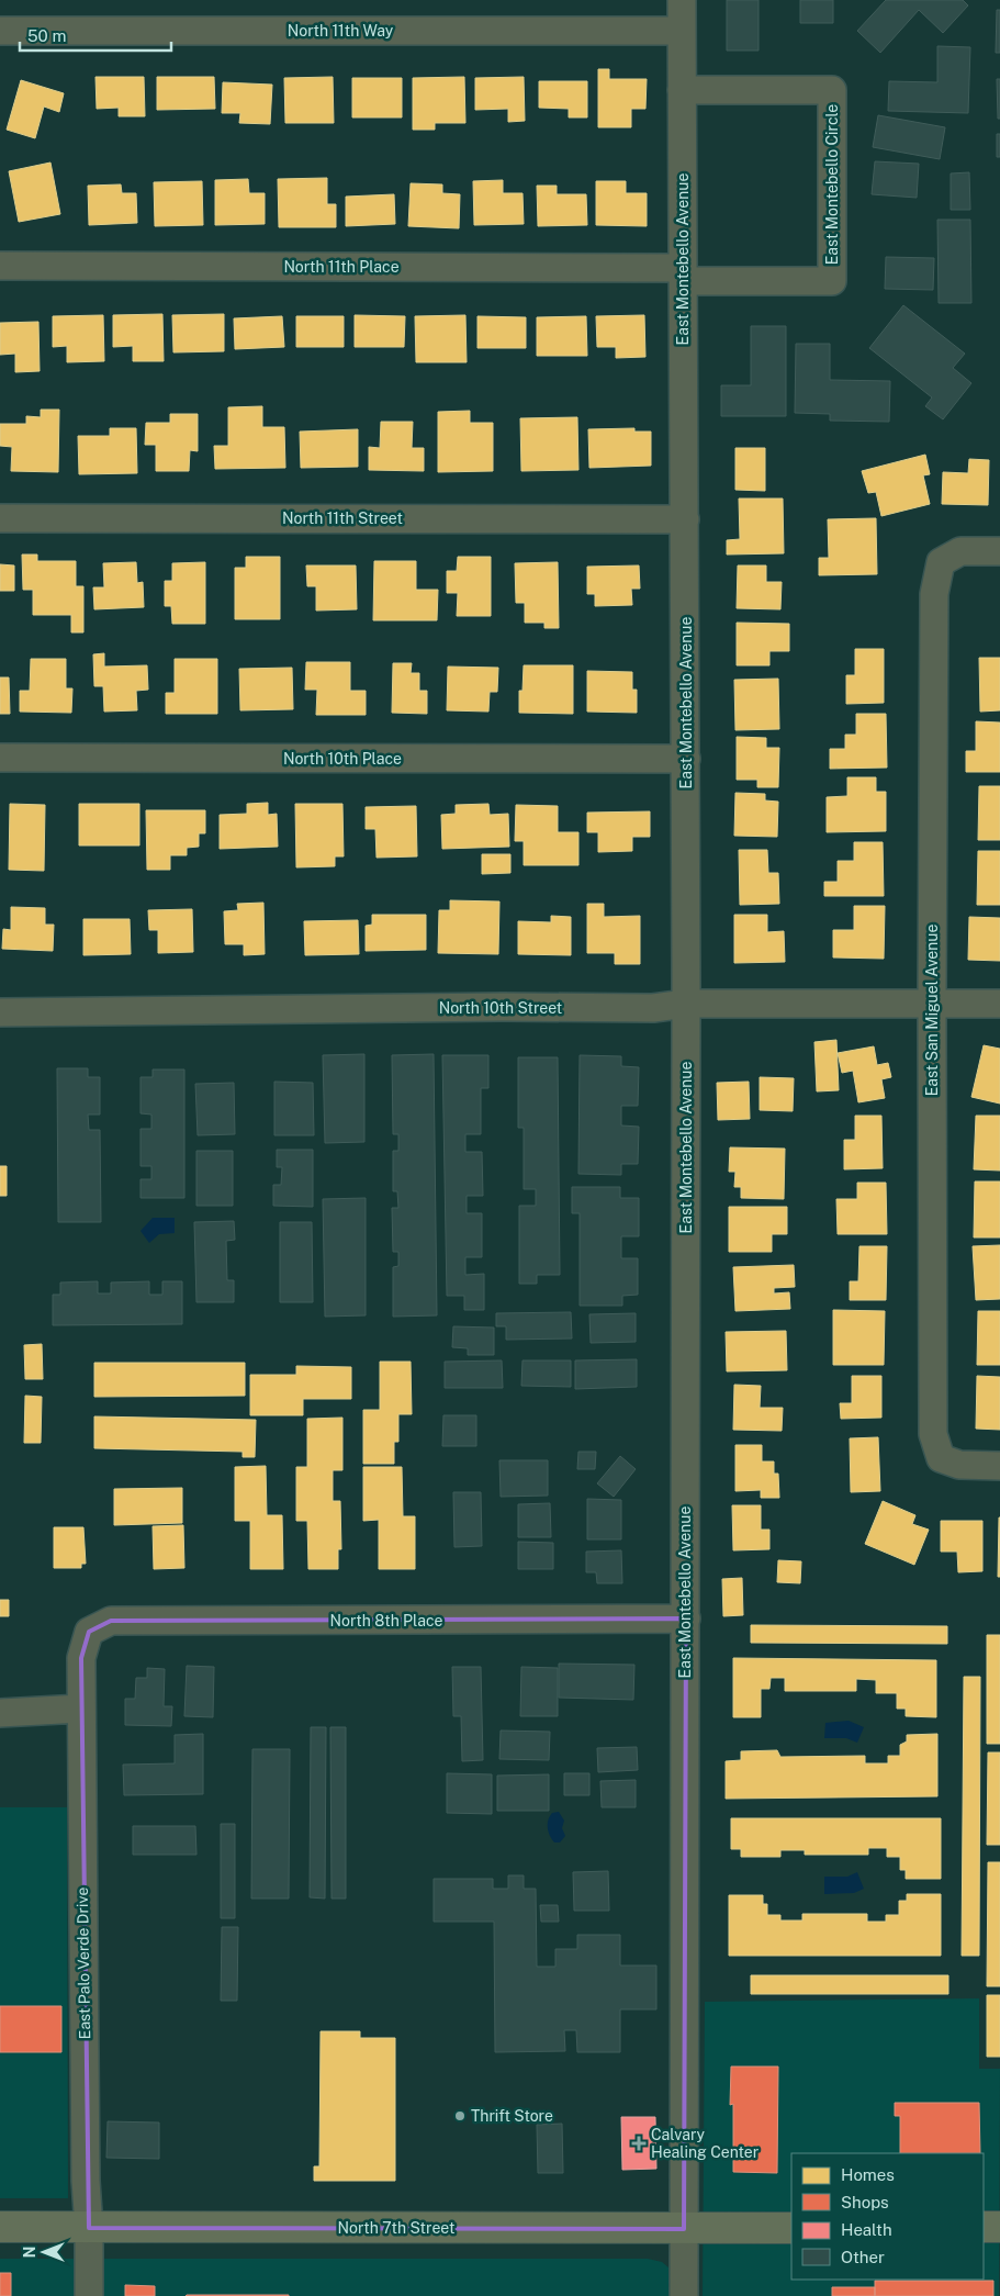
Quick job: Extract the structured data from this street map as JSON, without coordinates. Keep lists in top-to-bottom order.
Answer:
{
  "streets": {
    "main road": ["North 7th Street"],
    "street": [
      "North 11th Way",
      "East Montebello Circle",
      "East Montebello Avenue",
      "North 11th Place",
      "North 11th Street",
      "North 10th Place",
      "North 10th Street",
      "East San Miguel Avenue",
      "North 8th Place",
      "East Palo Verde Drive"
    ]
  },
  "crossings": [
    ["North 11th Way", "East Montebello Avenue"],
    ["East Montebello Circle", "East Montebello Avenue"],
    ["East Montebello Circle", "North 11th Place"],
    ["East Montebello Avenue", "North 11th Place"],
    ["East Montebello Avenue", "North 11th Street"],
    ["East Montebello Avenue", "North 10th Place"],
    ["East Montebello Avenue", "North 10th Street"],
    ["East Montebello Avenue", "North 8th Place"],
    ["East Montebello Avenue", "North 7th Street"],
    ["North 10th Street", "East San Miguel Avenue"],
    ["North 8th Place", "East Palo Verde Drive"],
    ["East Palo Verde Drive", "North 7th Street"]
  ],
  "places": {
    "other": ["Thrift Store"],
    "health": ["Calvary Healing Center"]
  },
  "legend": [
    "Homes",
    "Shops",
    "Health",
    "Other"
  ],
  "scale_bar": "50 m",
  "north": "left"
}
